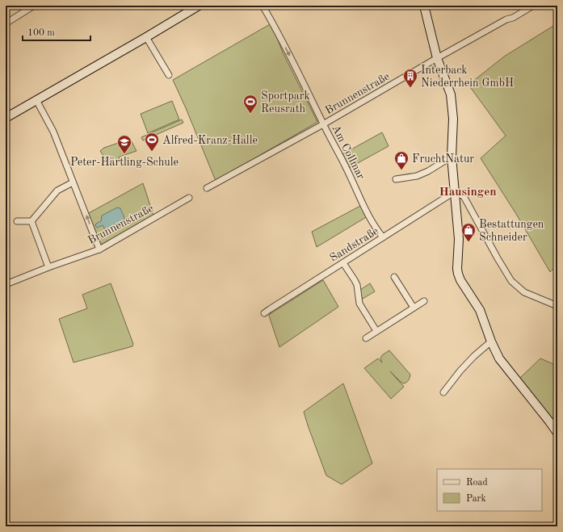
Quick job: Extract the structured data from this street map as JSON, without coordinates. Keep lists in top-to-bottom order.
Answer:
{
  "streets": {
    "street": ["Brunnenstraße", "Am Collmar", "Sandstraße"]
  },
  "crossings": [
    ["Brunnenstraße", "Am Collmar"],
    ["Am Collmar", "Sandstraße"]
  ],
  "one_way": ["Am Collmar"],
  "districts": ["Hausingen"],
  "places": {
    "building": ["Interback Niederrhein GmbH"],
    "sports": ["Sportpark Reusrath", "Alfred-Kranz-Halle"],
    "school or university": ["Peter-Härtling-Schule"],
    "shop": ["FruchtNatur", "Bestattungen Schneider"]
  },
  "legend": ["Road", "Park"],
  "scale_bar": "100 m"
}
